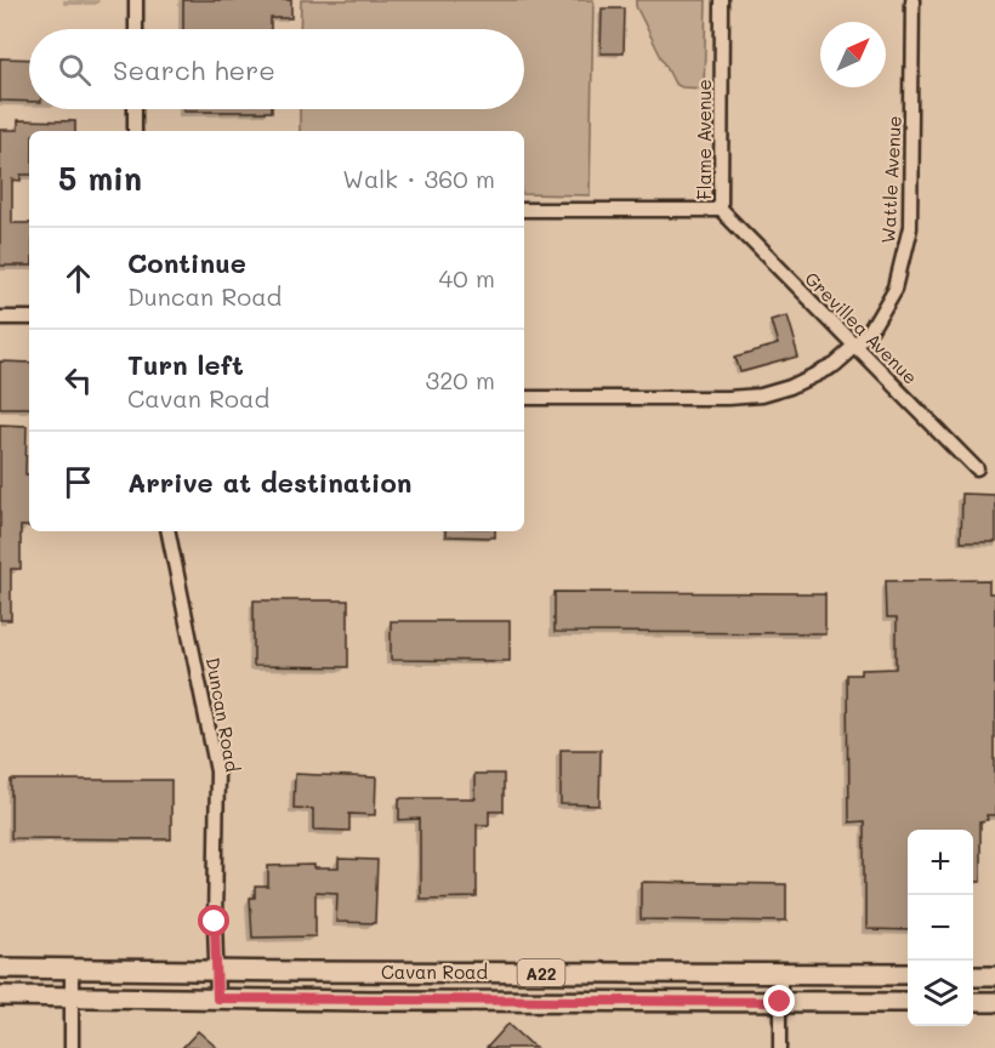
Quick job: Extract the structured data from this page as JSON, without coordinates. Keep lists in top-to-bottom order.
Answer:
{
  "streets": {
    "main road": ["Cavan Road", "A22"],
    "street": [
      "Flame Avenue",
      "Wattle Avenue",
      "Grevillea Avenue",
      "Duncan Road"
    ]
  },
  "crossings": [
    ["Flame Avenue", "Grevillea Avenue"],
    ["Wattle Avenue", "Grevillea Avenue"],
    ["Duncan Road", "Cavan Road"]
  ],
  "north": "top right",
  "page": {
    "search": "Search here",
    "heading": ["5 min", "Walk · 360 m"],
    "list": [
      ["Continue", "Duncan Road", "40 m"],
      ["Turn left", "Cavan Road", "320 m"],
      "Arrive at destination"
    ],
    "map_buttons": ["+", "−"]
  }
}
